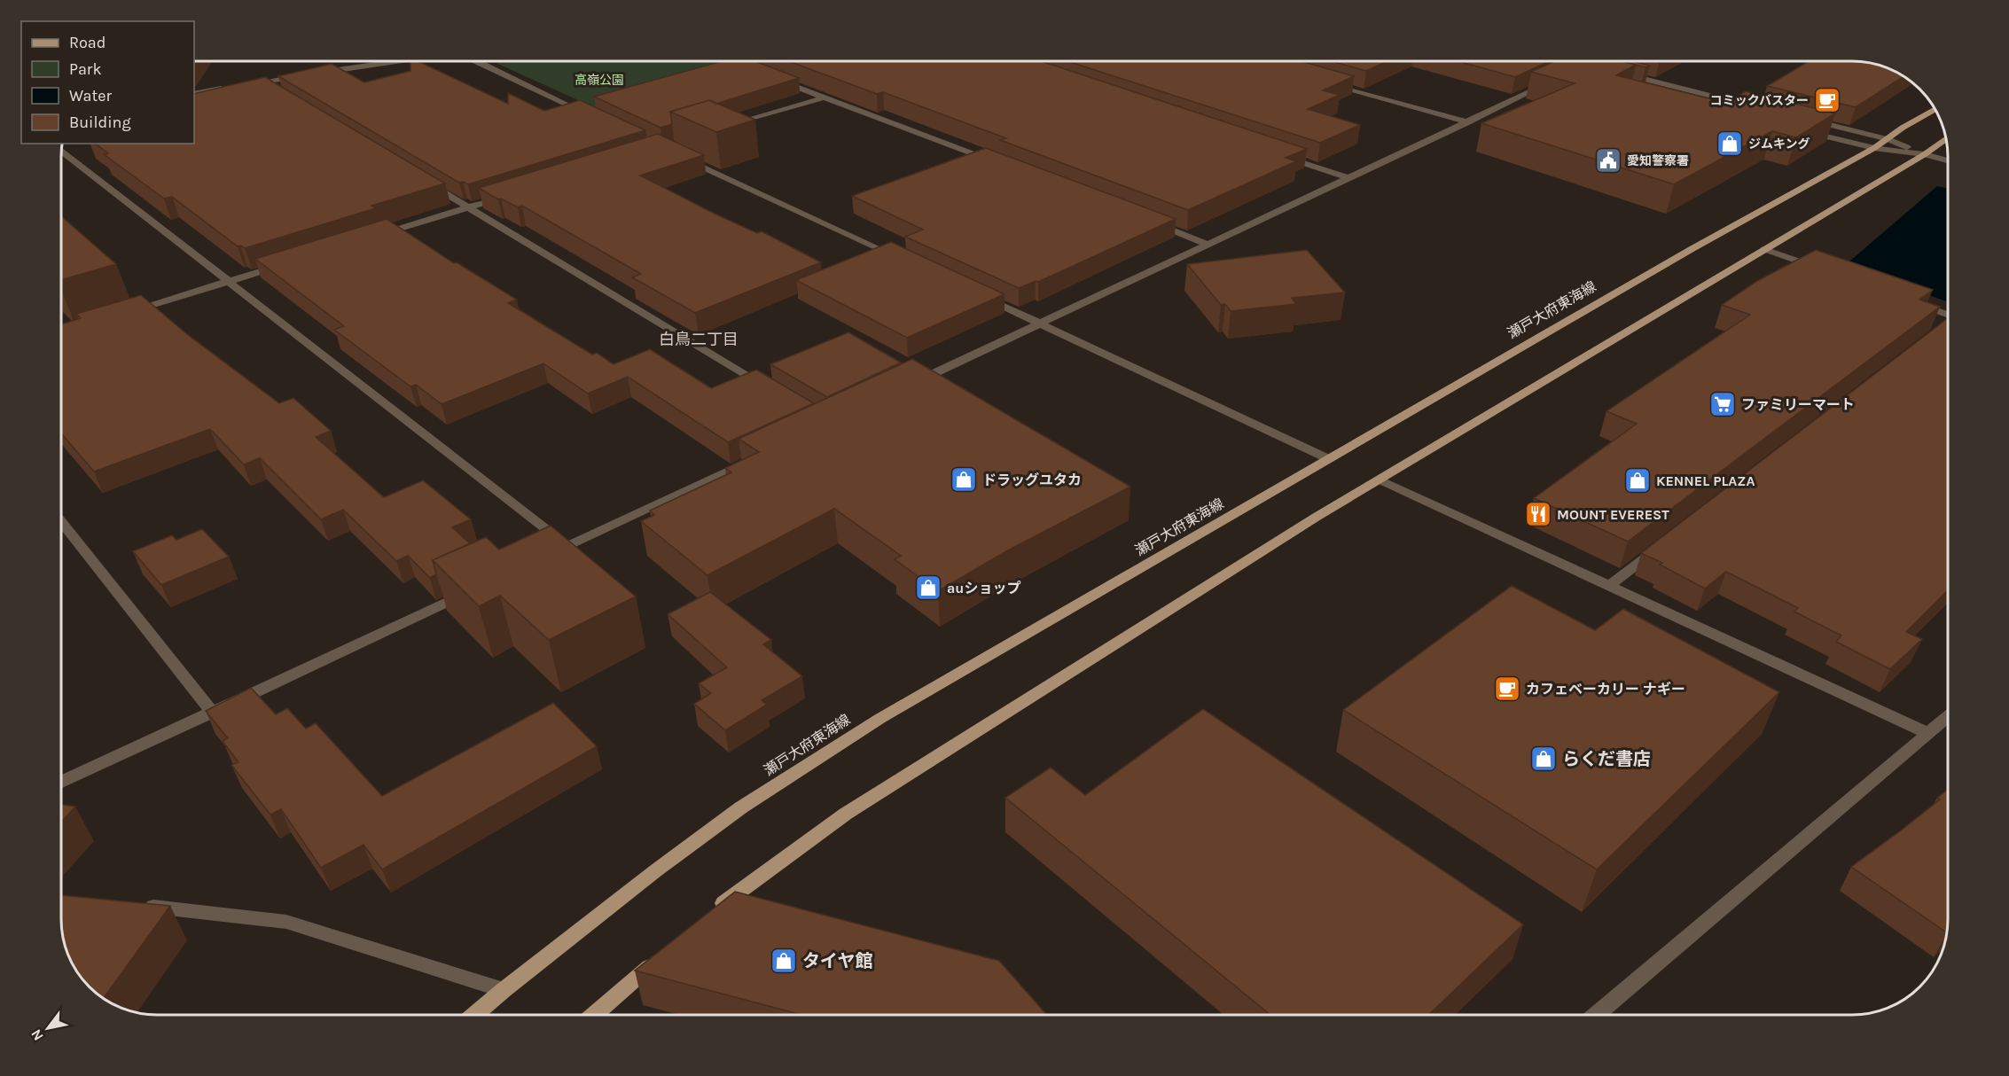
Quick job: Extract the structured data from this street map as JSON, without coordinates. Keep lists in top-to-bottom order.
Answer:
{
  "streets": {
    "main road": ["瀬戸大府東海線"]
  },
  "districts": ["白鳥二丁目"],
  "parks": ["高嶺公園"],
  "places": {
    "cafe": ["コミックバスター", "カフェベーカリー ナギー"],
    "shop": [
      "ジムキング",
      "ドラッグユタカ",
      "KENNEL PLAZA",
      "auショップ",
      "らくだ書店",
      "タイヤ館"
    ],
    "public building": ["愛知警察署"],
    "supermarket": ["ファミリーマート"],
    "restaurant": ["MOUNT EVEREST"]
  },
  "legend": [
    "Road",
    "Park",
    "Water",
    "Building"
  ],
  "north": "bottom left"
}
